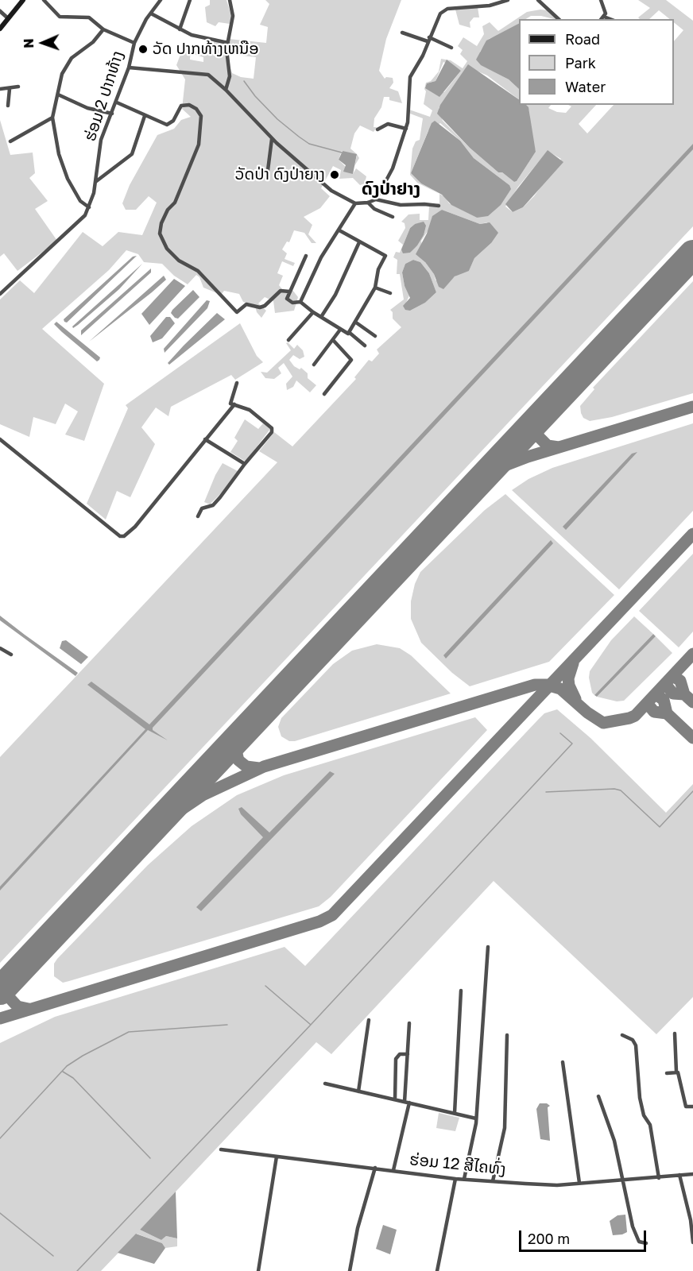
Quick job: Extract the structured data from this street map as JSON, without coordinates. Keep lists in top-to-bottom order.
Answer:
{
  "streets": {
    "street": ["ຮ່ອມ 2 ປາກທ້າງ", "ຮ່ອມ 12 ສີໄຄທົ່ງ"]
  },
  "districts": ["ດົງປ່າຢາງ"],
  "places": ["ວັດ ປາກທ້າງເຫນືອ", "ວັດປ່າ ດົງປ່າຍາງ"],
  "legend": ["Road", "Park", "Water"],
  "scale_bar": "200 m",
  "north": "left"
}
